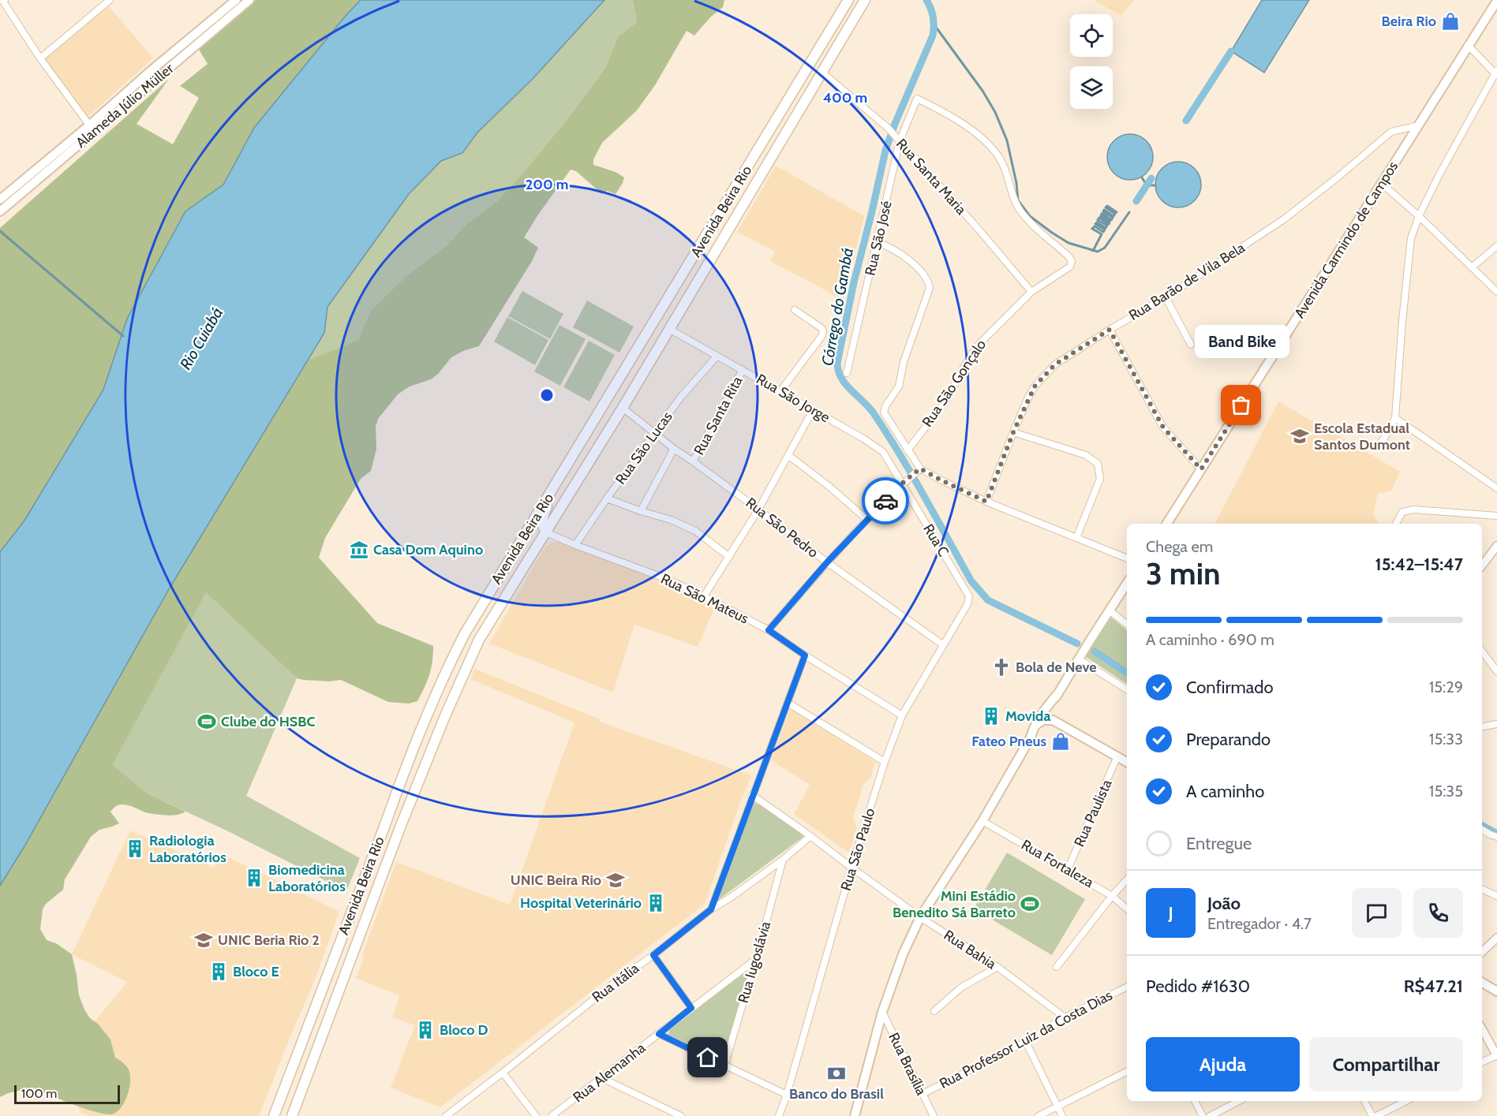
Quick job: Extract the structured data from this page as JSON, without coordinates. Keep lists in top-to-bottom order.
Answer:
{
  "streets": {
    "main road": ["Alameda Júlio Müller", "Avenida Beira Rio", "Avenida Carmindo de Campos"],
    "street": [
      "Rua Santa Maria",
      "Rua São José",
      "Rua Barão de Vila Bela",
      "Rua São Gonçalo",
      "Rua São Jorge",
      "Rua Santa Rita",
      "Rua São Lucas",
      "Rua São Pedro",
      "Rua C",
      "Rua São Mateus",
      "Rua Paulista",
      "Rua São Paulo",
      "Rua Fortaleza",
      "Rua Bahia",
      "Rua Iugoslávia",
      "Rua Itália",
      "Rua Professor Luiz da Costa Dias",
      "Rua Brasília",
      "Rua Alemanha"
    ]
  },
  "crossings": [
    ["Rua Santa Maria", "Avenida Beira Rio"],
    ["Rua Santa Maria", "Rua São José"],
    ["Rua Santa Maria", "Rua São Gonçalo"],
    ["Avenida Beira Rio", "Rua São Jorge"],
    ["Avenida Beira Rio", "Rua São Pedro"],
    ["Avenida Beira Rio", "Rua São Mateus"],
    ["Rua São José", "Rua São Gonçalo"],
    ["Avenida Carmindo de Campos", "Rua Barão de Vila Bela"],
    ["Rua São Jorge", "Rua Santa Rita"],
    ["Rua São Jorge", "Rua São Lucas"],
    ["Rua São Jorge", "Rua C"],
    ["Rua Santa Rita", "Rua São Pedro"],
    ["Rua São Lucas", "Rua São Pedro"],
    ["Rua São Lucas", "Rua São Mateus"],
    ["Rua São Pedro", "Rua São Paulo"],
    ["Rua C", "Rua São Paulo"],
    ["Rua São Mateus", "Rua São Paulo"],
    ["Rua Paulista", "Rua Fortaleza"],
    ["Rua São Paulo", "Rua Bahia"],
    ["Rua Bahia", "Rua Professor Luiz da Costa Dias"],
    ["Rua Iugoslávia", "Rua Itália"],
    ["Rua Iugoslávia", "Rua Alemanha"],
    ["Rua Professor Luiz da Costa Dias", "Rua Brasília"]
  ],
  "water": ["Córrego do Gambá", "Rio Cuiabá"],
  "places": {
    "shop": ["Beira Rio", "Fateo Pneus"],
    "other": ["Band Bike"],
    "school or university": ["Escola Estadual Santos Dumont", "UNIC Beira Rio", "UNIC Beria Rio 2"],
    "museum": ["Casa Dom Aquino"],
    "church": ["Bola de Neve"],
    "building": [
      "Movida",
      "Radiologia Laboratórios",
      "Biomedicina Laboratórios",
      "Hospital Veterinário",
      "Bloco E",
      "Bloco D"
    ],
    "sports": ["Clube do HSBC", "Mini Estádio Benedito Sá Barreto"],
    "bank": ["Banco do Brasil"]
  },
  "scale_bar": "100 m",
  "page": {
    "bubble": "Band Bike",
    "heading": ["3 min", "Chega em", "15:42–15:47"],
    "panel": [
      "João",
      "Entregador · 4.7",
      "Pedido #1630",
      "R$47.21"
    ],
    "bar": "A caminho · 690 m",
    "list": [
      ["Confirmado", "15:29"],
      ["Preparando", "15:33"],
      ["A caminho", "15:35"],
      "Entregue"
    ],
    "round": "J",
    "buttons": ["Ajuda", "Compartilhar"],
    "scale": "100 m"
  },
  "rings": ["400 m", "200 m"]
}
